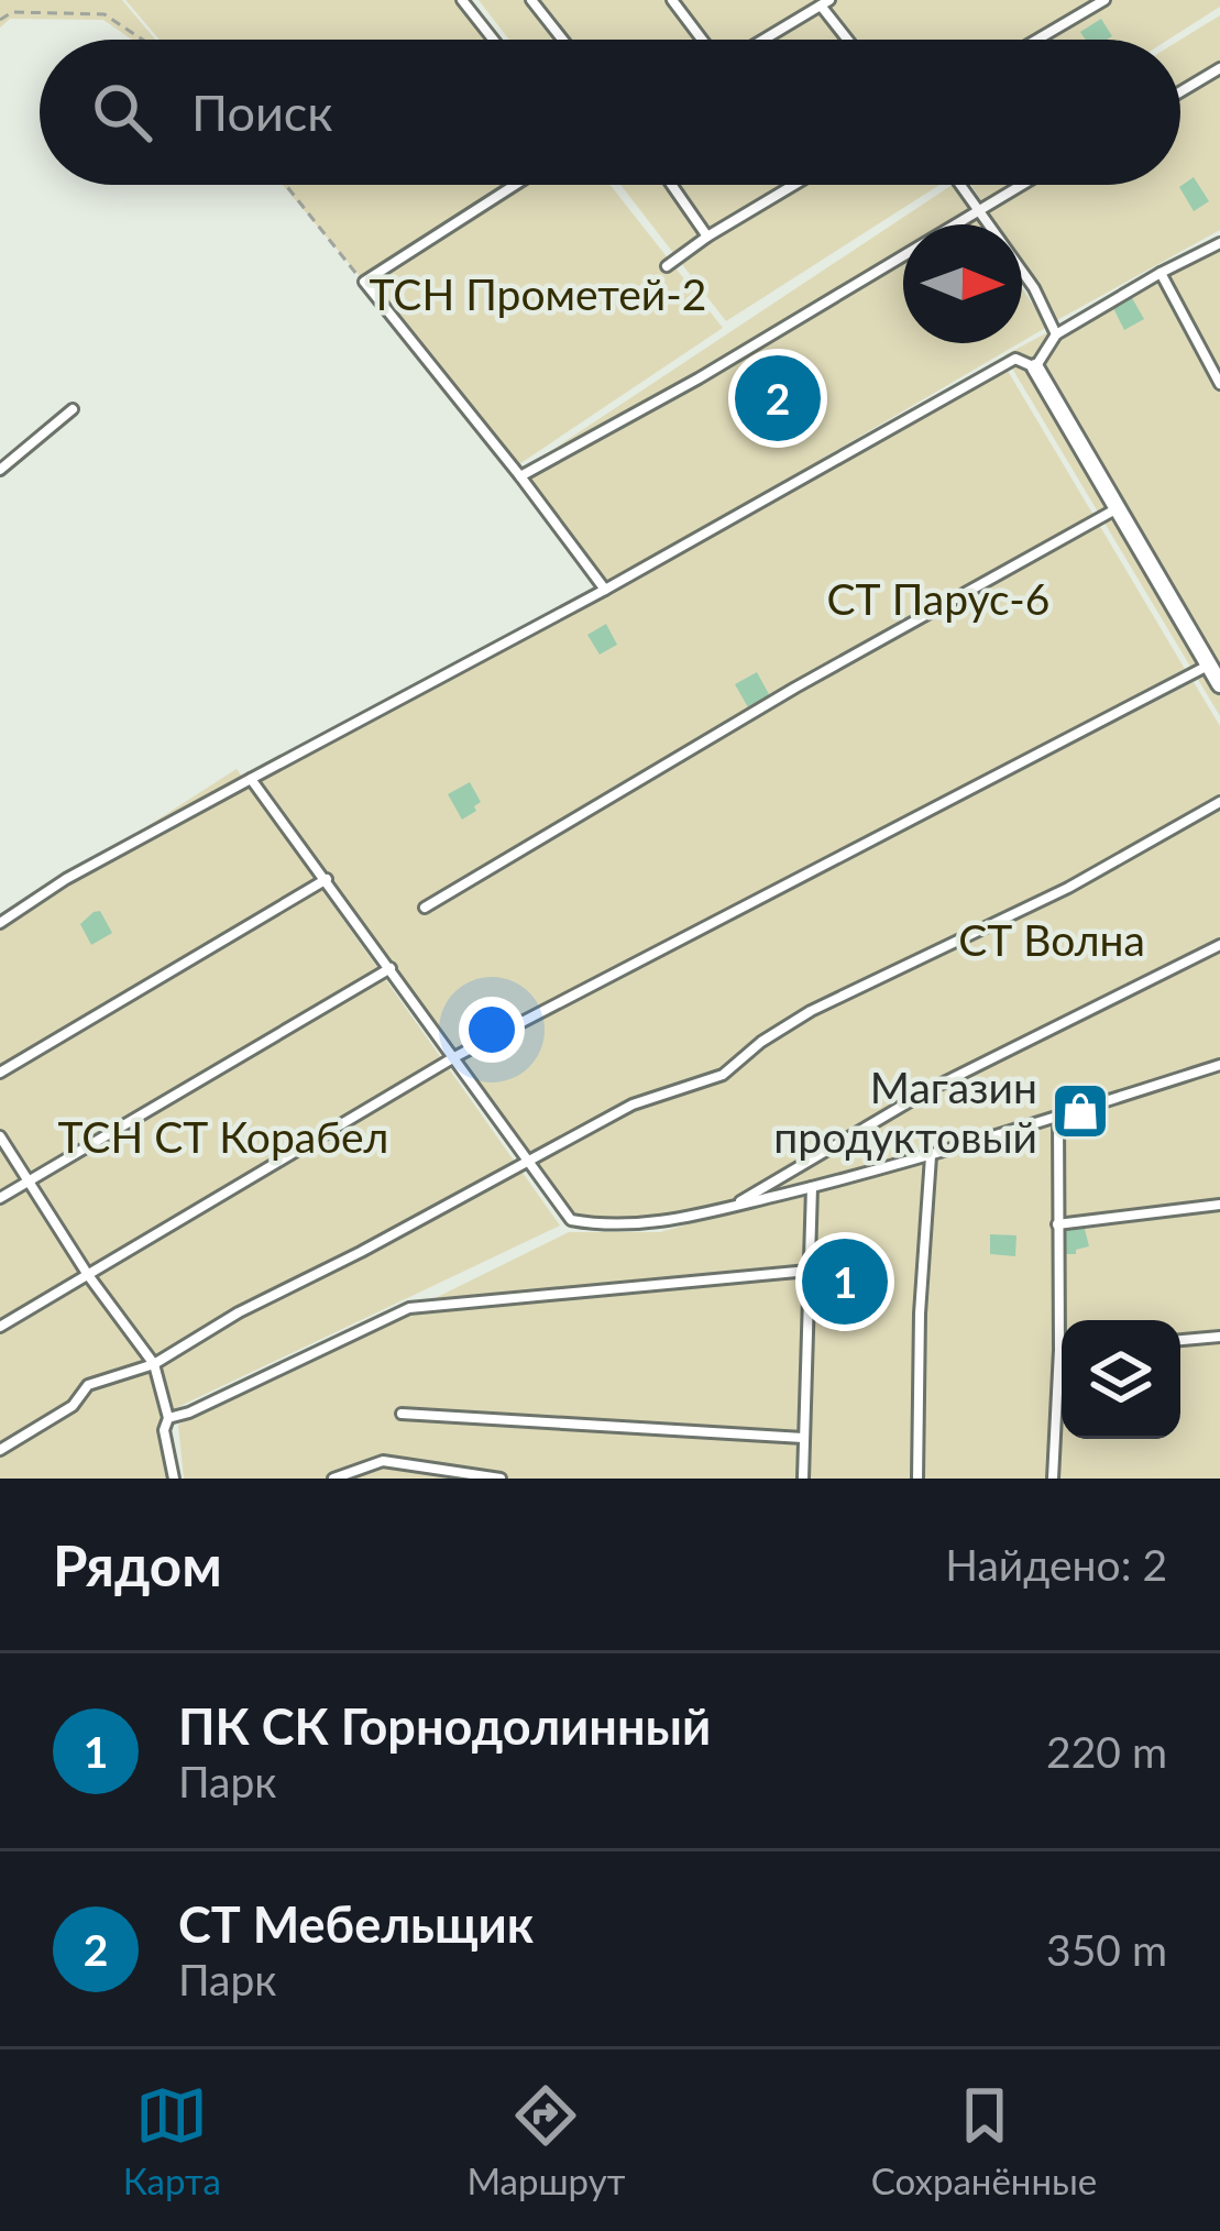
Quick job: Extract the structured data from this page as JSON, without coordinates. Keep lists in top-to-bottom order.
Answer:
{
  "parks": [
    "ТСН Прометей-2",
    "СТ Парус-6",
    "СТ Волна",
    "ТСН СТ Корабел"
  ],
  "places": {
    "shop": ["Магазин продуктовый"]
  },
  "north": "right",
  "page": {
    "search": "Поиск",
    "pins": ["2", "1"],
    "heading": ["Рядом", "Найдено: 2"],
    "list": [
      {
        "mark": "1",
        "name": "ПК СК Горнодолинный",
        "note": "Парк",
        "value": "220 m"
      },
      {
        "mark": "2",
        "name": "СТ Мебельщик",
        "note": "Парк",
        "value": "350 m"
      }
    ],
    "nav": ["Карта", "Маршрут", "Сохранённые"]
  }
}
